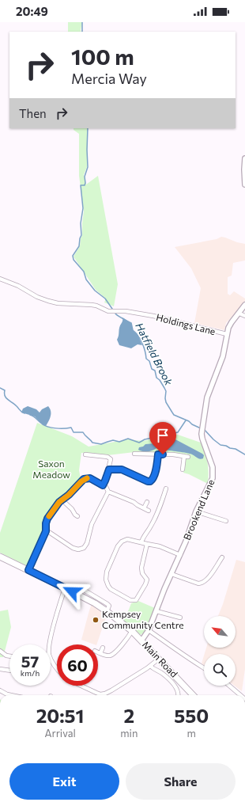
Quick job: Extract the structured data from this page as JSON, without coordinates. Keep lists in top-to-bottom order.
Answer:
{
  "streets": {
    "main road": ["Main Road"],
    "street": ["Holdings Lane", "Brookend Lane"]
  },
  "crossings": [
    ["Holdings Lane", "Brookend Lane"],
    ["Brookend Lane", "Main Road"]
  ],
  "water": ["Hatfield Brook"],
  "parks": ["Saxon Meadow"],
  "places": ["Kempsey Community Centre"],
  "north": "top left",
  "page": {
    "status": "20:49",
    "turn": ["100 m", "Mercia Way"],
    "then": "Then",
    "speed": "57 km/h",
    "limit": "60",
    "eta": [
      "20:51",
      "Arrival",
      "2",
      "min",
      "550",
      "m"
    ],
    "buttons": ["Exit", "Share"]
  }
}
